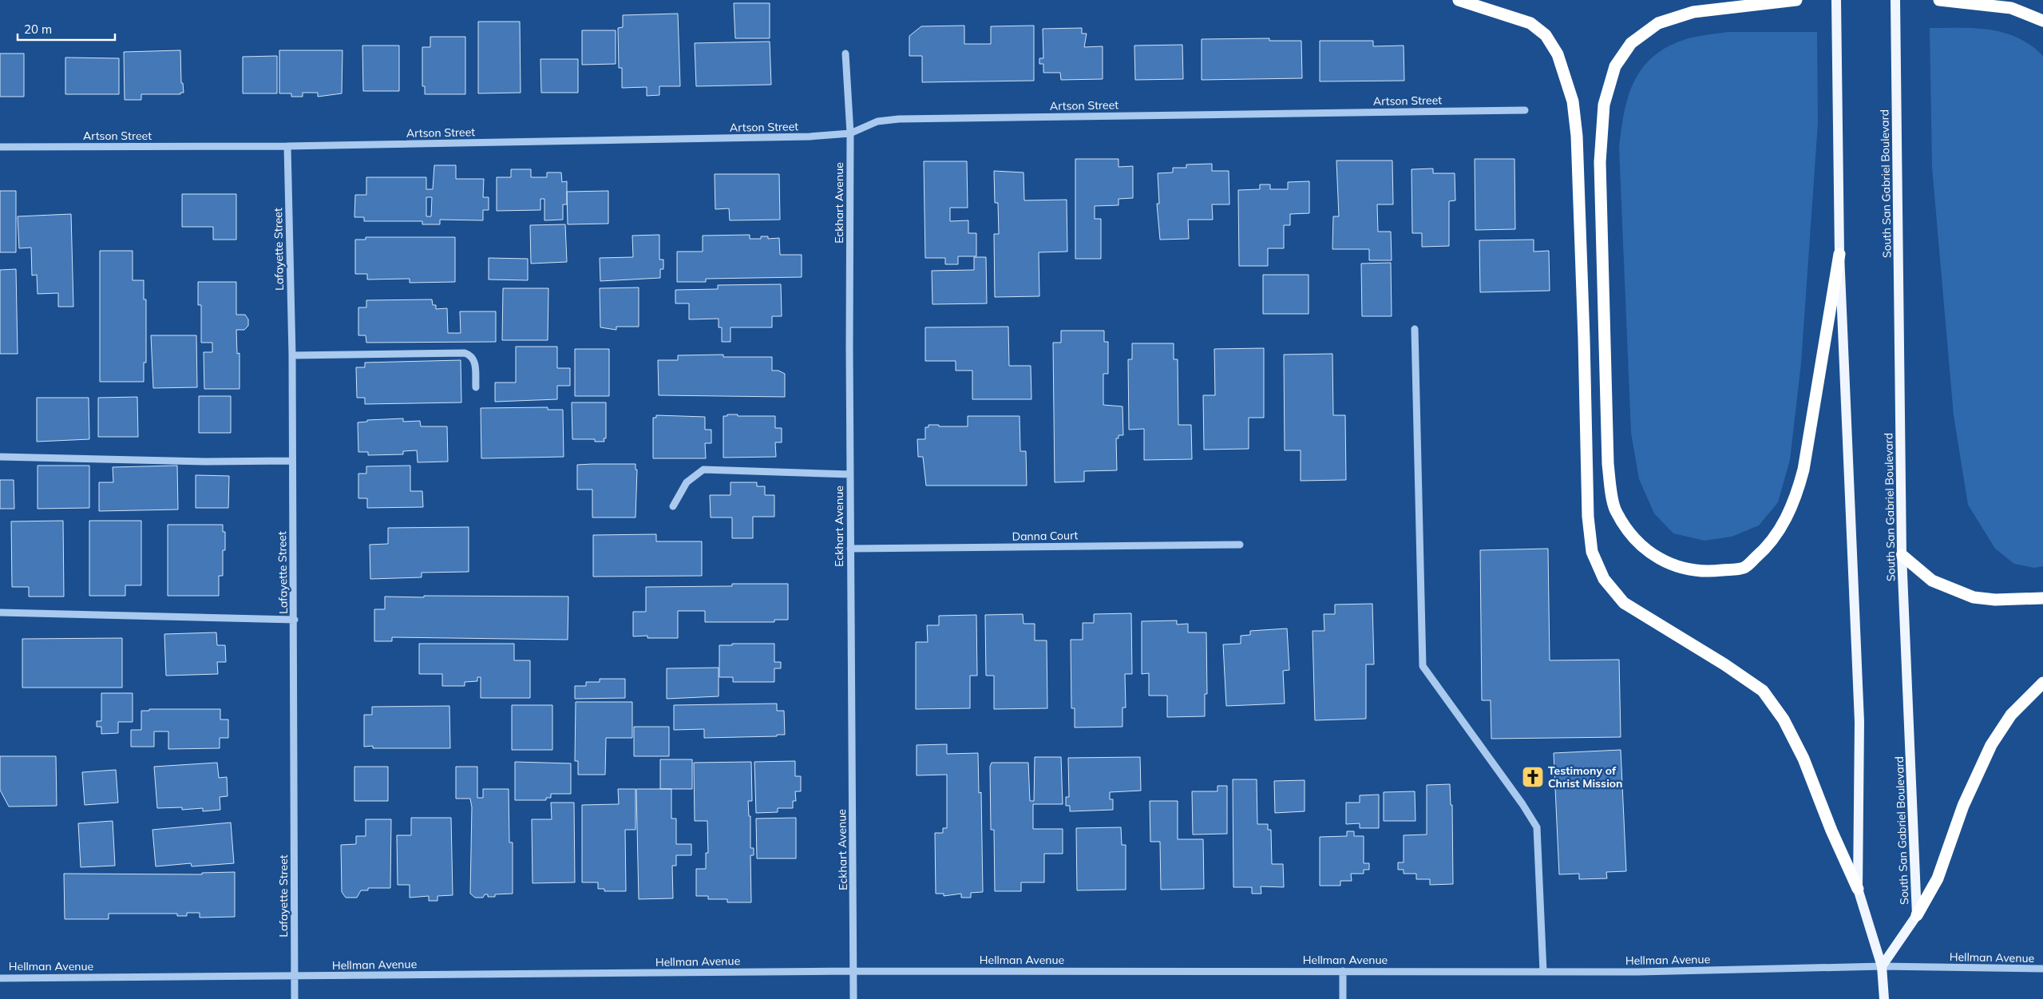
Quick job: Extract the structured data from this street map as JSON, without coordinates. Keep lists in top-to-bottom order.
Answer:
{
  "streets": {
    "main road": ["South San Gabriel Boulevard"],
    "street": [
      "Artson Street",
      "Eckhart Avenue",
      "Lafayette Street",
      "Danna Court",
      "Hellman Avenue"
    ]
  },
  "crossings": [
    ["Artson Street", "Eckhart Avenue"],
    ["Artson Street", "Lafayette Street"],
    ["South San Gabriel Boulevard", "Hellman Avenue"],
    ["Eckhart Avenue", "Danna Court"],
    ["Eckhart Avenue", "Hellman Avenue"],
    ["Lafayette Street", "Hellman Avenue"]
  ],
  "places": {
    "church": ["Testimony of Christ Mission"]
  },
  "scale_bar": "20 m"
}
